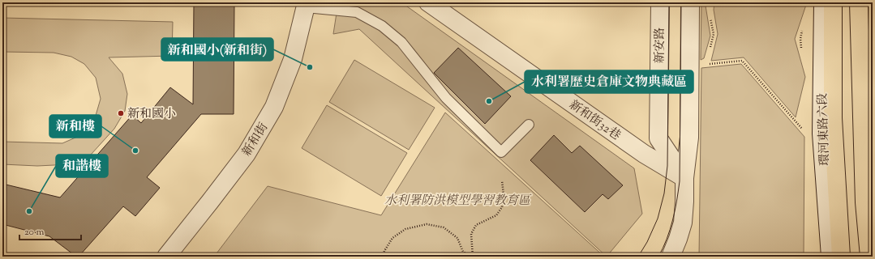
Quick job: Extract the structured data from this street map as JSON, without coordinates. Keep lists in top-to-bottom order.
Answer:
{
  "streets": {
    "street": [
      "新安路",
      "新和街32巷",
      "環河東路六段",
      "新和街"
    ]
  },
  "crossings": [
    ["新安路", "新和街32巷"]
  ],
  "parks": ["水利署防洪模型學習教育區"],
  "places": [
    "新和國小(新和街)",
    "水利署歷史倉庫文物典藏區",
    "新和國小",
    "新和樓",
    "和諧樓"
  ],
  "scale_bar": "20 m"
}
